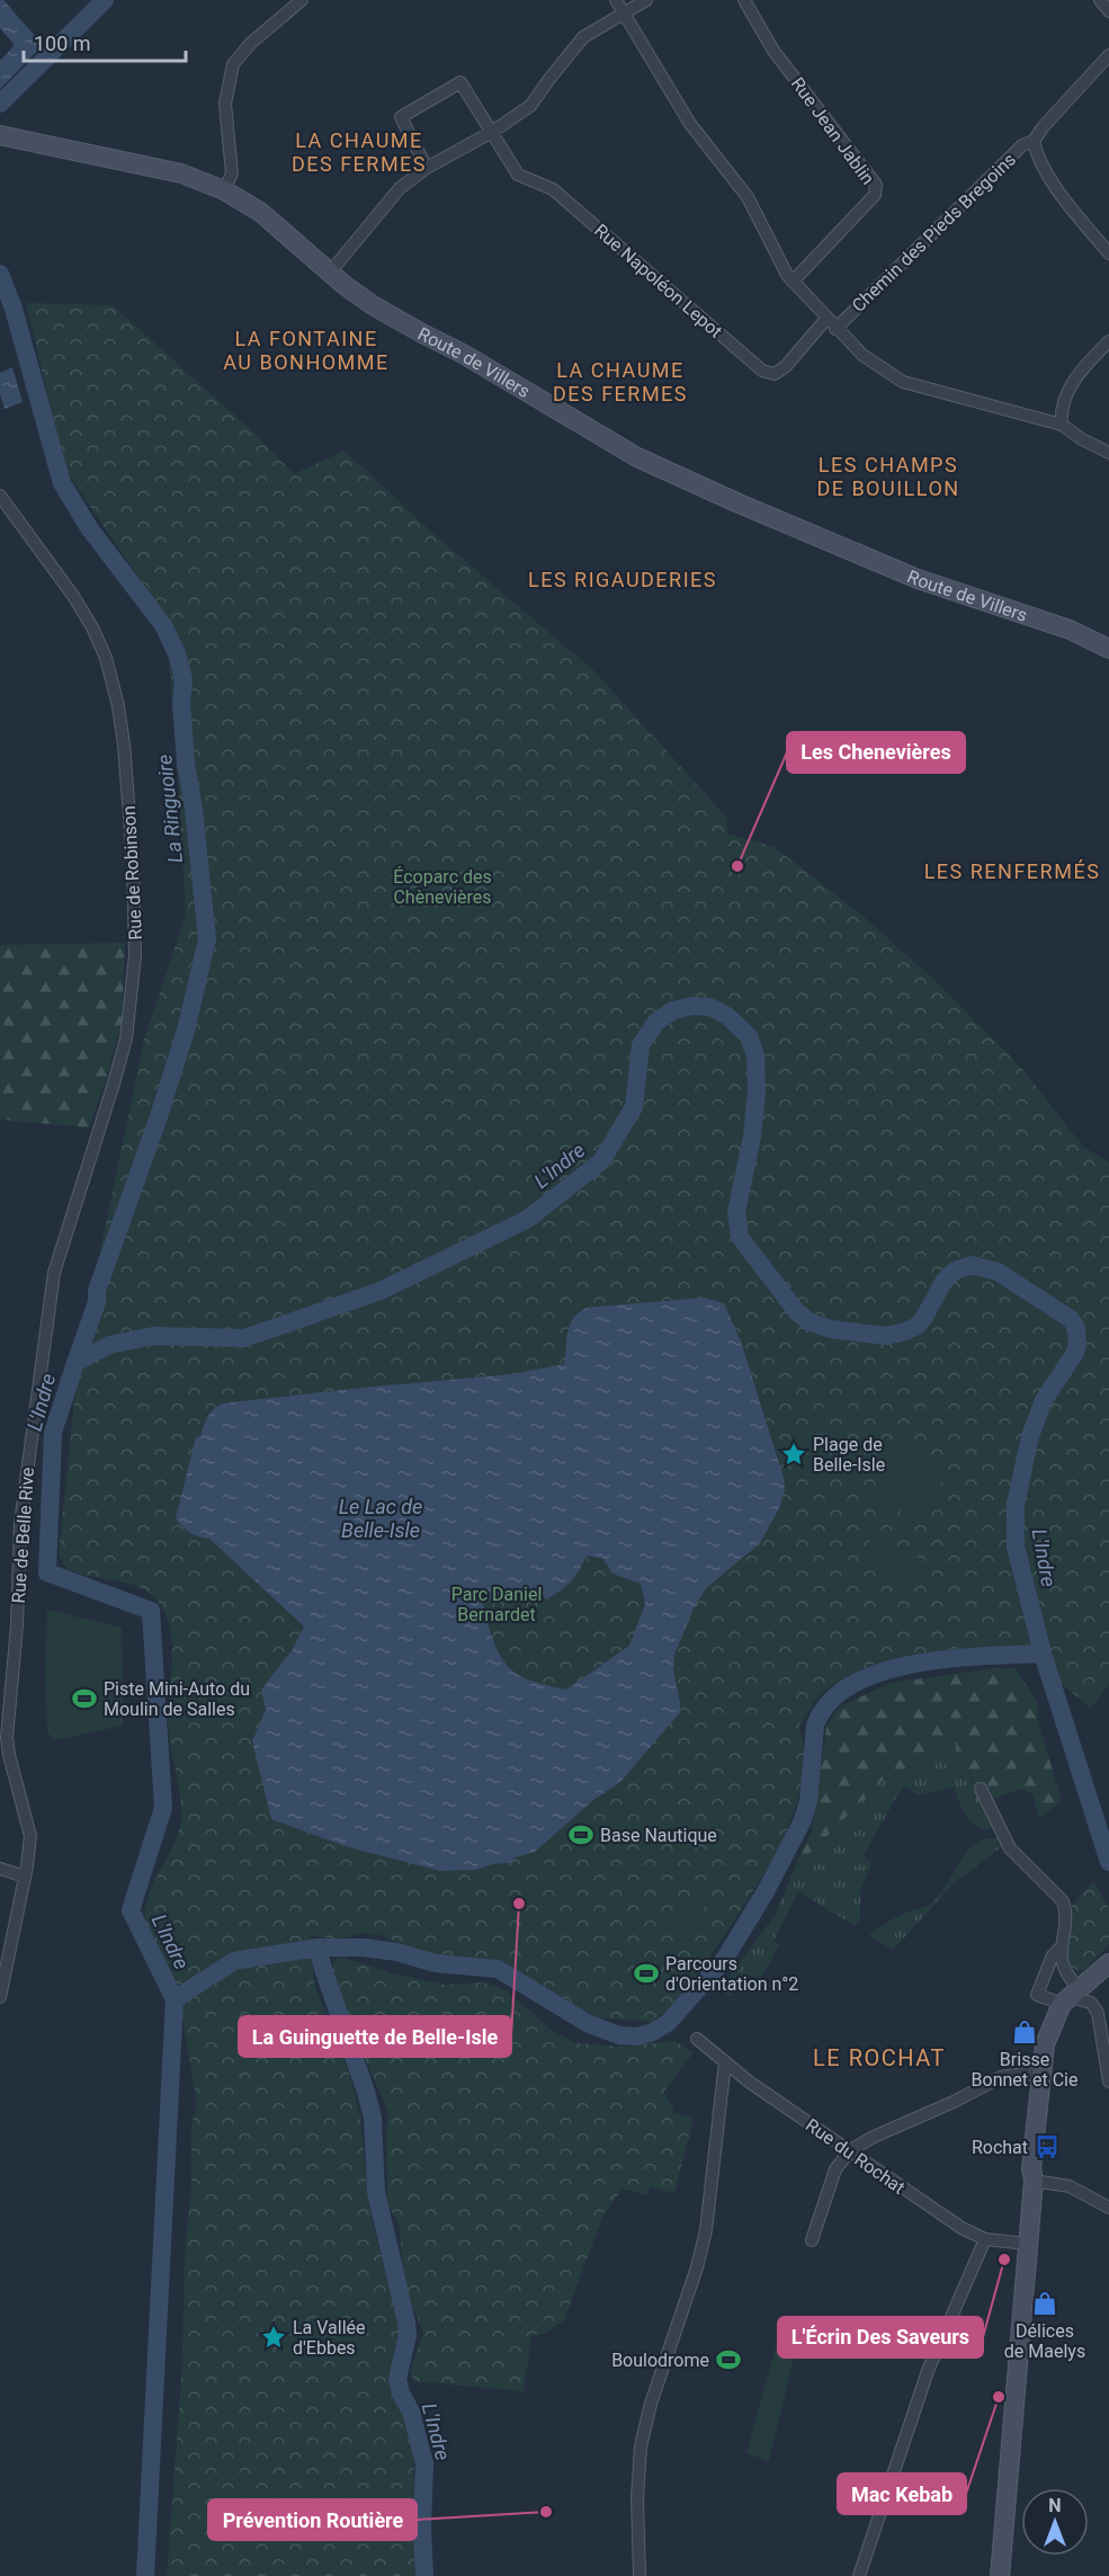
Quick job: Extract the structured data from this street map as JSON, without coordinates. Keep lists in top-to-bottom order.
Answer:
{
  "streets": {
    "main road": ["Route de Villers"],
    "street": [
      "Rue Jean Jablin",
      "Chemin des Pieds Bregoins",
      "Rue Napoléon Lepot",
      "Rue de Robinson",
      "Rue de Belle Rive",
      "Rue du Rochat"
    ]
  },
  "crossings": [
    ["Rue de Robinson", "Rue de Belle Rive"]
  ],
  "districts": [
    "LA CHAUME DES FERMES",
    "LA FONTAINE AU BONHOMME",
    "LA CHAUME DES FERMES",
    "LES CHAMPS DE BOUILLON",
    "LES RIGAUDERIES",
    "LES RENFERMÉS",
    "LE ROCHAT"
  ],
  "water": ["La Ringuoire", "L'Indre", "Le Lac de Belle-Isle"],
  "parks": ["Écoparc des Chènevières", "Parc Daniel Bernardet"],
  "places": {
    "other": [
      "Les Chenevières",
      "La Guinguette de Belle-Isle",
      "L'Écrin Des Saveurs",
      "Mac Kebab",
      "Prévention Routière"
    ],
    "place": ["Plage de Belle-Isle", "La Vallée d'Ebbes"],
    "sports": [
      "Piste Mini-Auto du Moulin de Salles",
      "Base Nautique",
      "Parcours d'Orientation n°2",
      "Boulodrome"
    ],
    "shop": ["Brisse Bonnet et Cie", "Délices de Maelys"],
    "bus stop": ["Rochat"]
  },
  "scale_bar": "100 m",
  "north": "top"
}
